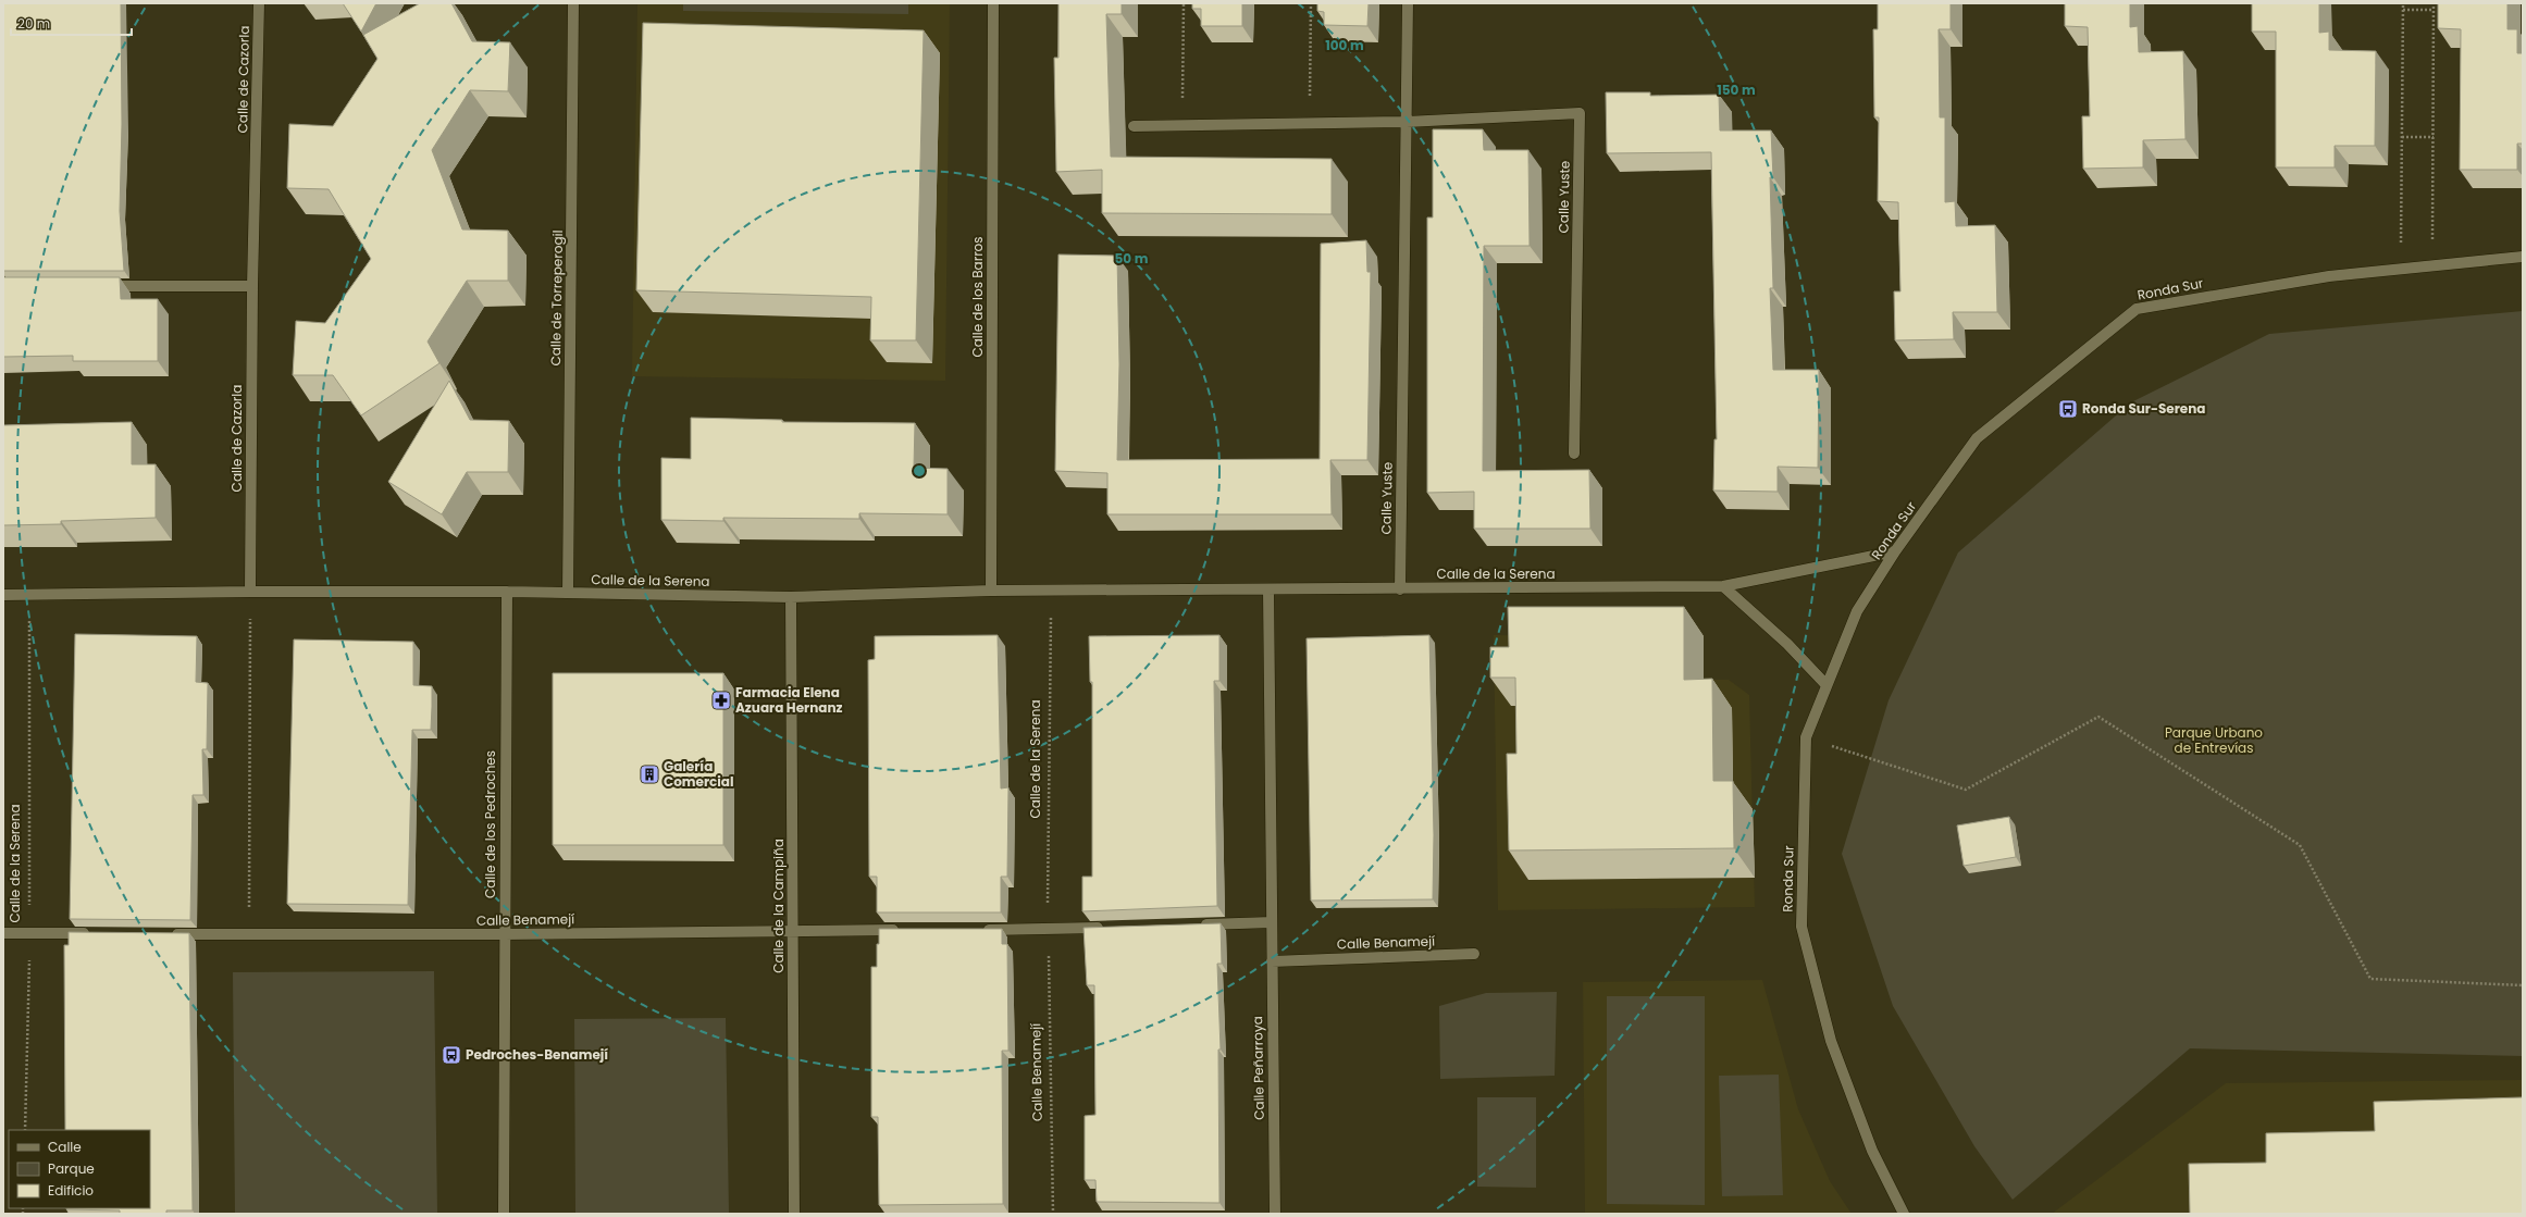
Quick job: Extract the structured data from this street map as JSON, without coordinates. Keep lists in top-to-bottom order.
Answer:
{
  "streets": {
    "street": [
      "Calle de Cazorla",
      "Calle Yuste",
      "Ronda Sur",
      "Calle de los Barros",
      "Calle de Torreperogil",
      "Calle de la Serena",
      "Calle de los Pedroches",
      "Calle de la Campiña",
      "Calle Benamejí",
      "Calle Peñarroya"
    ]
  },
  "crossings": [
    ["Calle de Cazorla", "Calle de la Serena"],
    ["Calle Yuste", "Calle de la Serena"],
    ["Ronda Sur", "Calle de la Serena"],
    ["Calle de los Barros", "Calle de la Serena"],
    ["Calle de Torreperogil", "Calle de la Serena"],
    ["Calle de la Serena", "Calle de los Pedroches"],
    ["Calle de la Serena", "Calle de la Campiña"],
    ["Calle de la Serena", "Calle Benamejí"],
    ["Calle de los Pedroches", "Calle Benamejí"],
    ["Calle de la Campiña", "Calle Benamejí"],
    ["Calle Benamejí", "Calle Peñarroya"]
  ],
  "parks": ["Parque Urbano de Entrevías"],
  "places": {
    "bus stop": ["Ronda Sur-Serena", "Pedroches-Benamejí"],
    "pharmacy": ["Farmacia Elena Azuara Hernanz"],
    "building": ["Galería Comercial"]
  },
  "legend": ["Calle", "Parque", "Edificio"],
  "scale_bar": "20 m",
  "rings": ["100 m", "150 m", "50 m"]
}
